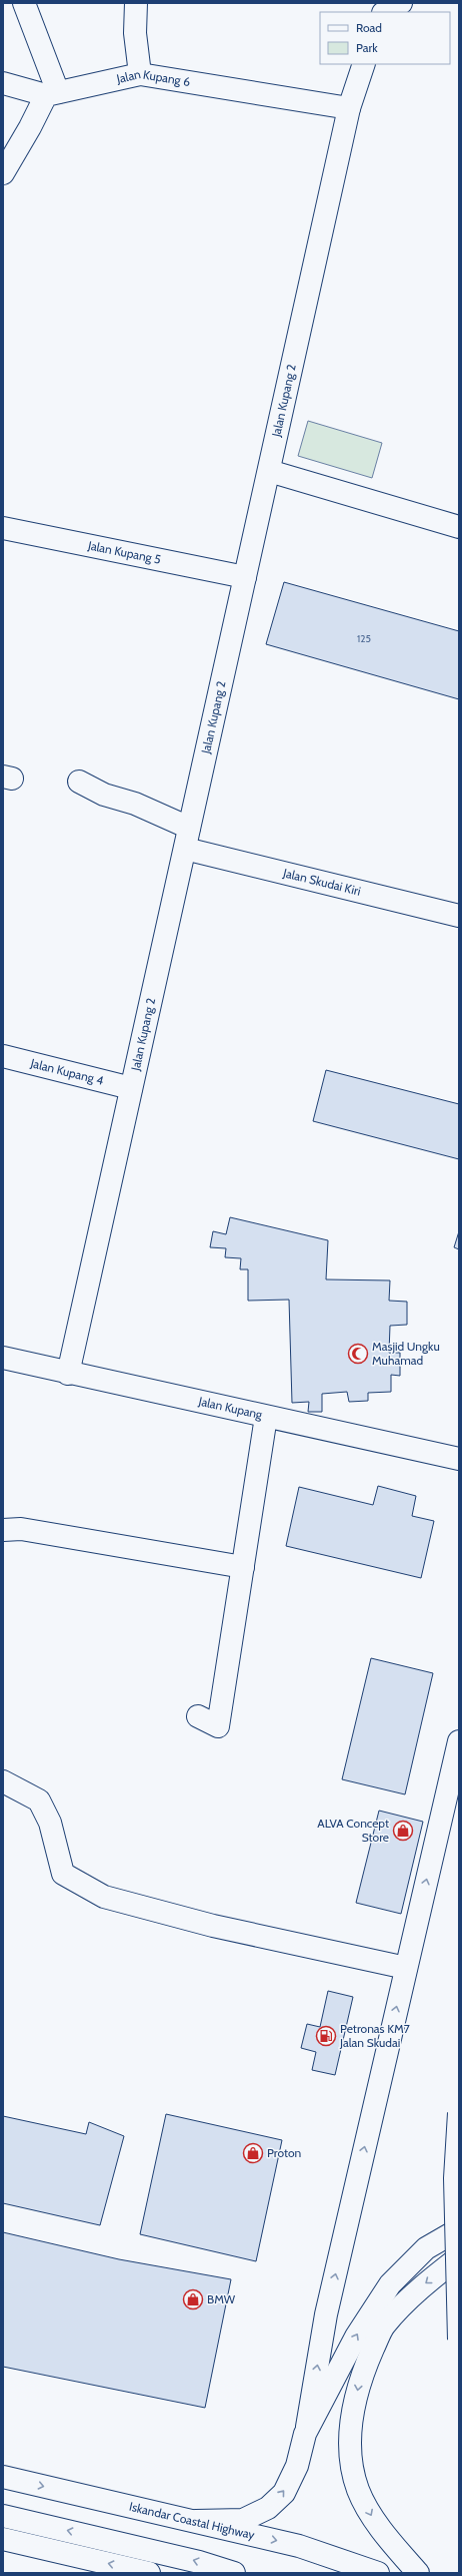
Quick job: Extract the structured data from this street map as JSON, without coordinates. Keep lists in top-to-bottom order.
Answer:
{
  "streets": {
    "main road": [
      "Jalan Kupang 6",
      "Jalan Kupang 2",
      "Jalan Kupang 5",
      "Jalan Skudai Kiri",
      "Jalan Kupang 4",
      "Jalan Kupang",
      "Iskandar Coastal Highway"
    ]
  },
  "crossings": [
    ["Jalan Kupang 6", "Jalan Kupang 2"],
    ["Jalan Kupang 2", "Jalan Kupang 5"],
    ["Jalan Kupang 2", "Jalan Skudai Kiri"],
    ["Jalan Kupang 2", "Jalan Kupang 4"],
    ["Jalan Kupang 2", "Jalan Kupang"]
  ],
  "places": {
    "mosque": ["Masjid Ungku Muhamad"],
    "shop": ["ALVA Concept Store", "Proton", "BMW"],
    "fuel station": ["Petronas KM7 Jalan Skudai"]
  },
  "house_numbers": ["125"],
  "legend": ["Road", "Park"]
}
